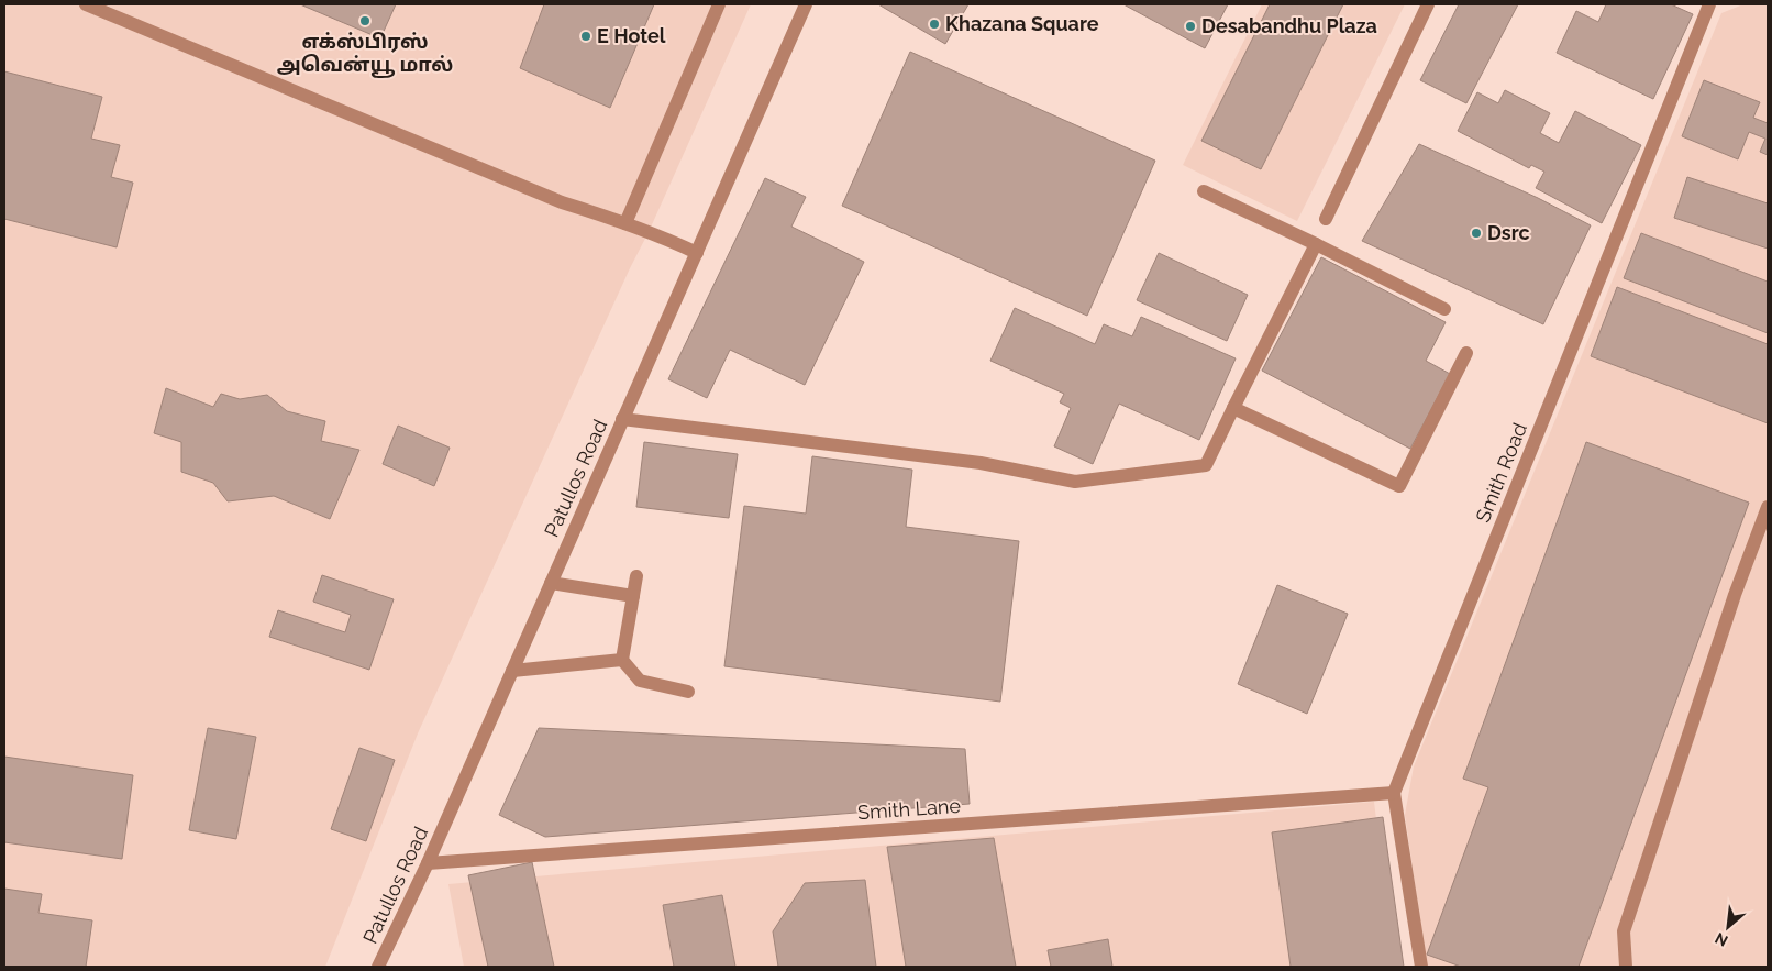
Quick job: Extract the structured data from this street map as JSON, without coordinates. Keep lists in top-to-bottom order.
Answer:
{
  "streets": {
    "street": ["Smith Road", "Patullos Road", "Smith Lane"]
  },
  "crossings": [
    ["Smith Road", "Smith Lane"],
    ["Patullos Road", "Smith Lane"]
  ],
  "places": [
    "எக்ஸ்பிரஸ் அவென்யூ மால்",
    "Khazana Square",
    "Desabandhu Plaza",
    "E Hotel",
    "Dsrc"
  ],
  "north": "bottom left"
}
